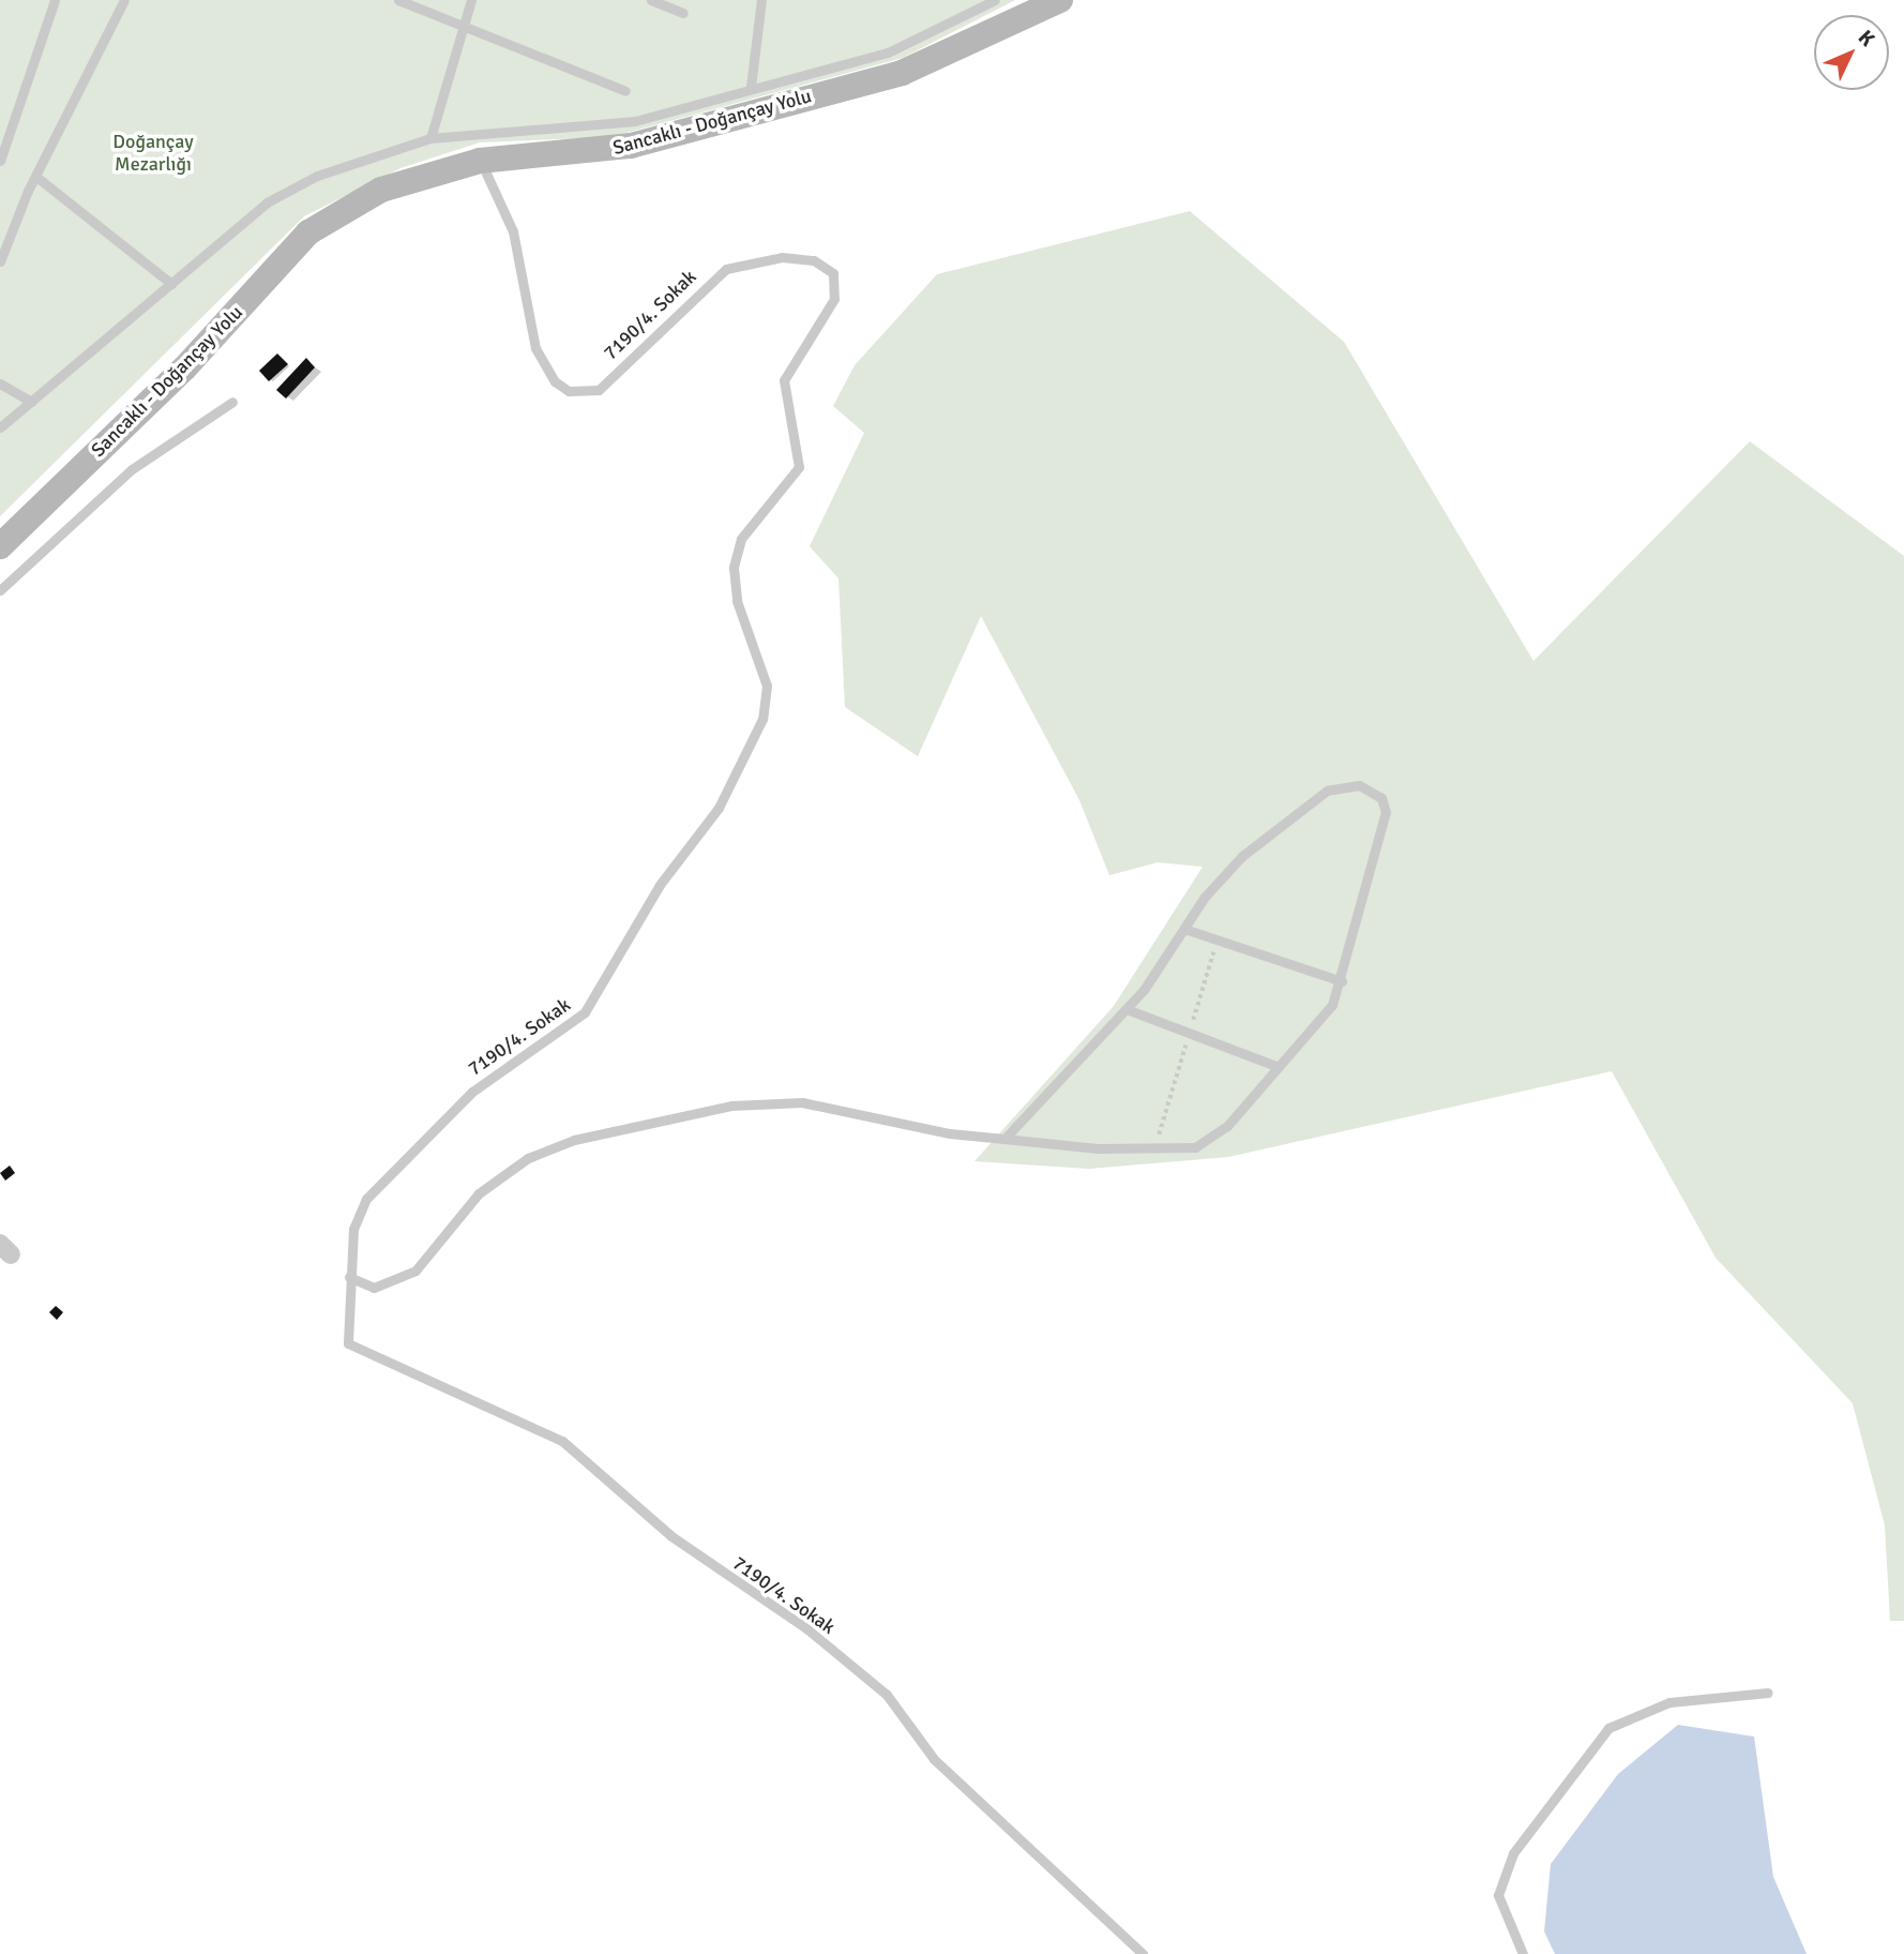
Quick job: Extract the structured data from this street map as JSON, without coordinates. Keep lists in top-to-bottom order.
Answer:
{
  "streets": {
    "street": ["Sancaklı - Doğançay Yolu"],
    "lane": ["7190/4. Sokak"]
  },
  "crossings": [
    ["Sancaklı - Doğançay Yolu", "7190/4. Sokak"]
  ],
  "parks": ["Doğançay Mezarlığı"],
  "north": "top right"
}
